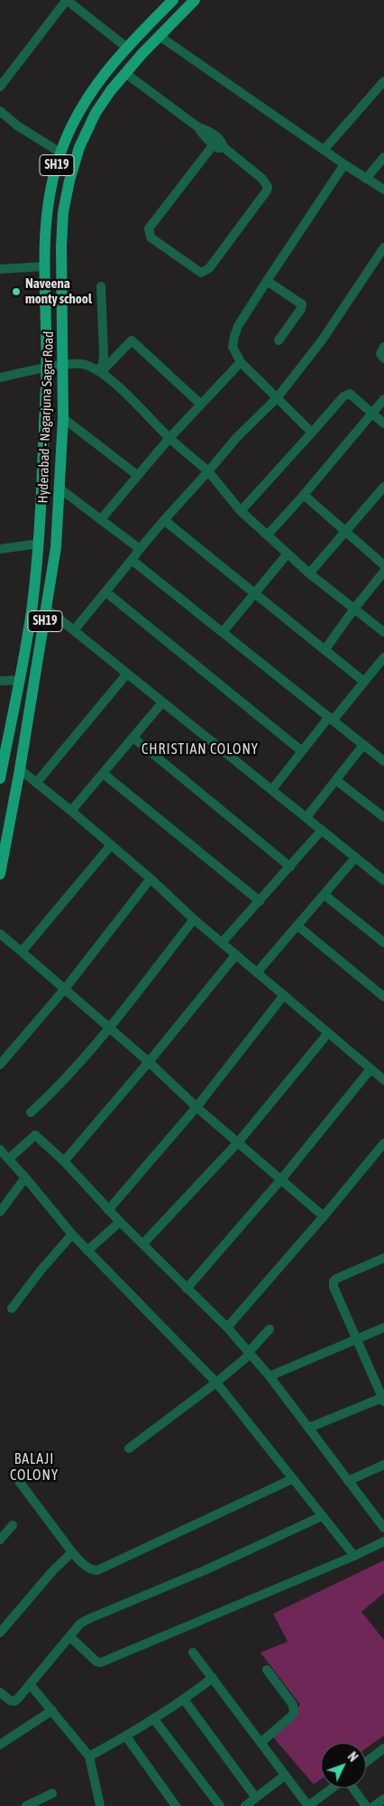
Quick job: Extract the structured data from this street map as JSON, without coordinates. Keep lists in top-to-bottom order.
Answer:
{
  "streets": {
    "main road": ["SH19", "Hyderabad - Nagarjuna Sagar Road"]
  },
  "districts": ["CHRISTIAN COLONY", "BALAJI COLONY"],
  "places": ["Naveena monty school"],
  "north": "top right"
}
